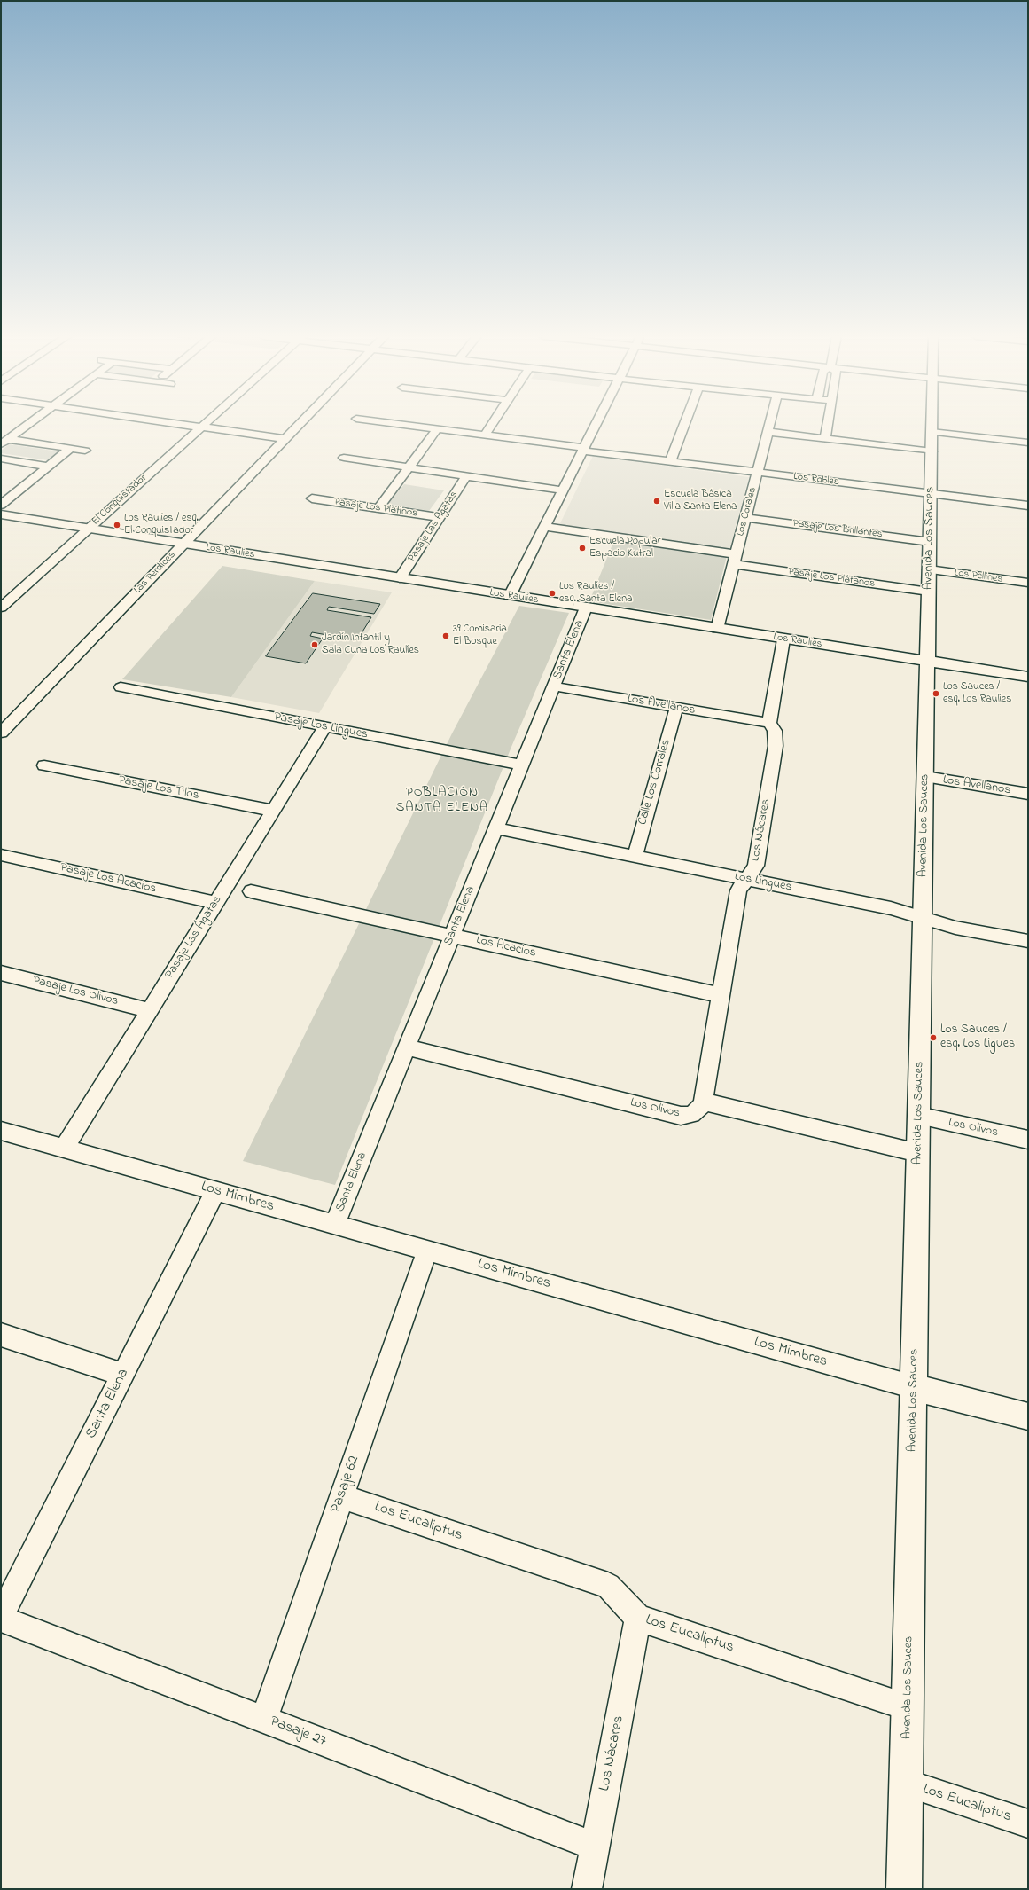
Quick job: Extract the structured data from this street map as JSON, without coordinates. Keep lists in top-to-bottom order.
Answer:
{
  "streets": {
    "street": [
      "Los Robles",
      "El Conquistador",
      "Pasaje Los Platinos",
      "Los Corales",
      "Pasaje Las Agatas",
      "Pasaje Los Brillantes",
      "Avenida Los Sauces",
      "Los Raulíes",
      "Las Perdices",
      "Los Pellines",
      "Pasaje Los Plátanos",
      "Santa Elena",
      "Los Avellanos",
      "Pasaje Los Lingues",
      "Calle Los Corrales",
      "Pasaje Los Tilos",
      "Los Nácares",
      "Pasaje Los Acacios",
      "Los Lingues",
      "Pasaje Las Ágatas",
      "Los Acacios",
      "Pasaje Los Olivos",
      "Los Olivos",
      "Los Mimbres",
      "Pasaje 62",
      "Los Eucaliptus",
      "Pasaje 27"
    ]
  },
  "crossings": [
    ["Los Robles", "Los Corales"],
    ["Los Robles", "Avenida Los Sauces"],
    ["El Conquistador", "Los Raulíes"],
    ["Pasaje Los Platinos", "Pasaje Las Agatas"],
    ["Los Corales", "Pasaje Los Brillantes"],
    ["Los Corales", "Los Raulíes"],
    ["Los Corales", "Pasaje Los Plátanos"],
    ["Pasaje Las Agatas", "Los Raulíes"],
    ["Pasaje Los Brillantes", "Avenida Los Sauces"],
    ["Avenida Los Sauces", "Los Raulíes"],
    ["Avenida Los Sauces", "Los Pellines"],
    ["Avenida Los Sauces", "Pasaje Los Plátanos"],
    ["Avenida Los Sauces", "Los Avellanos"],
    ["Avenida Los Sauces", "Los Lingues"],
    ["Avenida Los Sauces", "Los Olivos"],
    ["Avenida Los Sauces", "Los Mimbres"],
    ["Avenida Los Sauces", "Los Eucaliptus"],
    ["Los Raulíes", "Las Perdices"],
    ["Los Raulíes", "Santa Elena"],
    ["Los Raulíes", "Los Nácares"],
    ["Santa Elena", "Los Avellanos"],
    ["Santa Elena", "Pasaje Los Lingues"],
    ["Santa Elena", "Los Lingues"],
    ["Santa Elena", "Los Acacios"],
    ["Santa Elena", "Los Olivos"],
    ["Santa Elena", "Los Mimbres"],
    ["Santa Elena", "Pasaje 27"],
    ["Los Avellanos", "Calle Los Corrales"],
    ["Los Avellanos", "Los Nácares"],
    ["Pasaje Los Lingues", "Pasaje Las Ágatas"],
    ["Calle Los Corrales", "Los Lingues"],
    ["Pasaje Los Tilos", "Pasaje Las Ágatas"],
    ["Los Nácares", "Los Lingues"],
    ["Los Nácares", "Los Acacios"],
    ["Los Nácares", "Los Olivos"],
    ["Los Nácares", "Los Eucaliptus"],
    ["Los Nácares", "Pasaje 27"],
    ["Pasaje Los Acacios", "Pasaje Las Ágatas"],
    ["Pasaje Las Ágatas", "Pasaje Los Olivos"],
    ["Pasaje Las Ágatas", "Los Mimbres"],
    ["Los Mimbres", "Pasaje 62"],
    ["Pasaje 62", "Los Eucaliptus"],
    ["Pasaje 62", "Pasaje 27"]
  ],
  "districts": ["POBLACIÓN SANTA ELENA"],
  "places": [
    "Escuela Básica Villa Santa Elena",
    "Los Raulíes / esq. El Conquistador",
    "Escuela Popular Espacio Kutral",
    "Los Raulíes / esq. Santa Elena",
    "39 Comisaria El Bosque",
    "Jardín Intantil y Sala Cuna Los Raulíes",
    "Los Sauces / esq. Los Raulíes",
    "Los Sauces / esq. Los Ligues"
  ]
}
